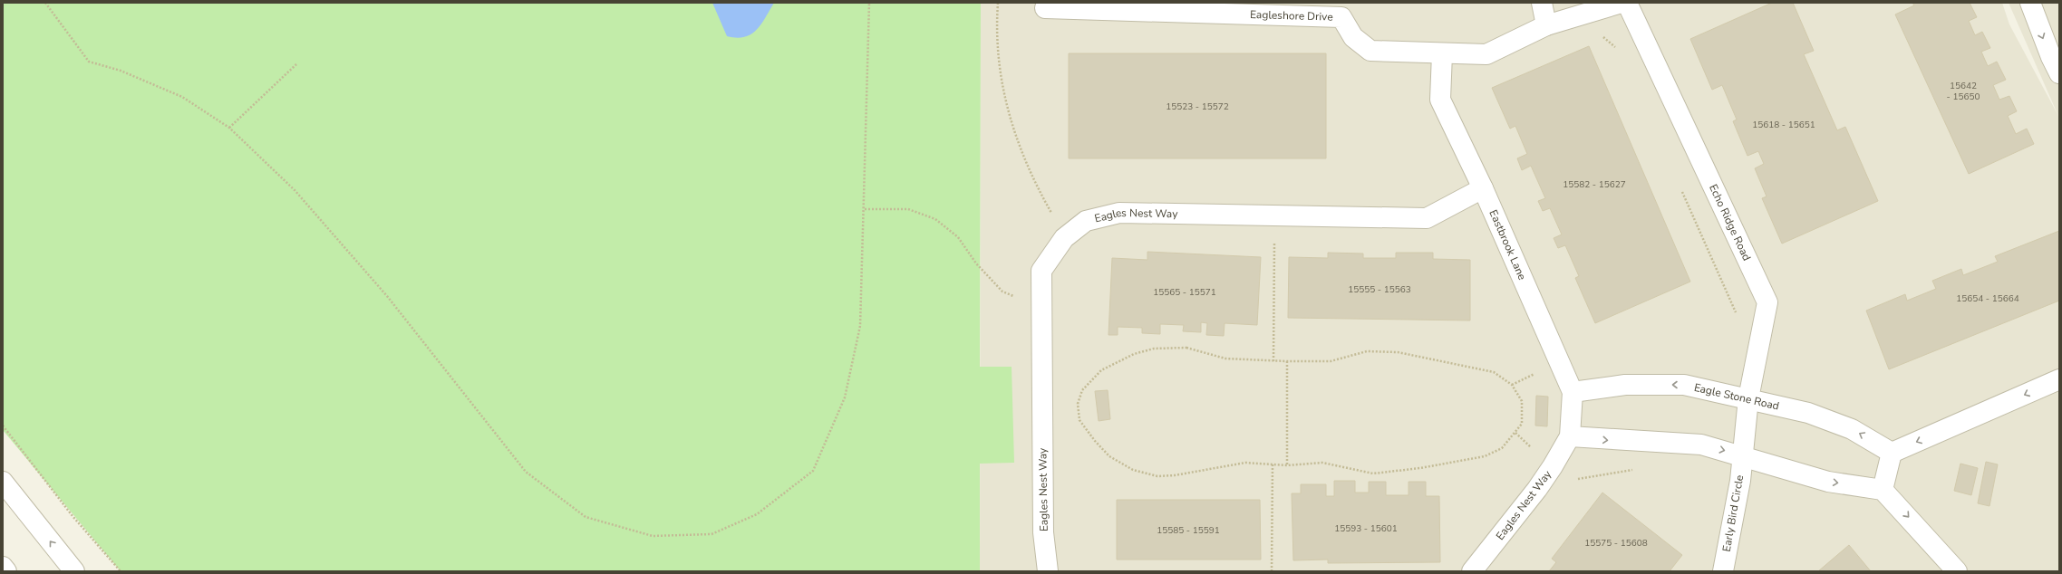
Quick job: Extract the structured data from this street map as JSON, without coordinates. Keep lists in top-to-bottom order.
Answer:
{
  "streets": {
    "street": [
      "Eagleshore Drive",
      "Eagles Nest Way",
      "Echo Ridge Road",
      "Eastbrook Lane",
      "Eagle Stone Road",
      "Early Bird Circle"
    ]
  },
  "crossings": [
    ["Eagleshore Drive", "Eastbrook Lane"],
    ["Eagles Nest Way", "Eastbrook Lane"],
    ["Echo Ridge Road", "Eagle Stone Road"],
    ["Echo Ridge Road", "Early Bird Circle"],
    ["Eastbrook Lane", "Eagle Stone Road"]
  ],
  "house_numbers": [
    "15642 - 15650",
    "15523 - 15572",
    "15618 - 15651",
    "15582 - 15627",
    "15555 - 15563",
    "15565 - 15571",
    "15654 - 15664",
    "15593 - 15601",
    "15585 - 15591",
    "15575 - 15608"
  ]
}
